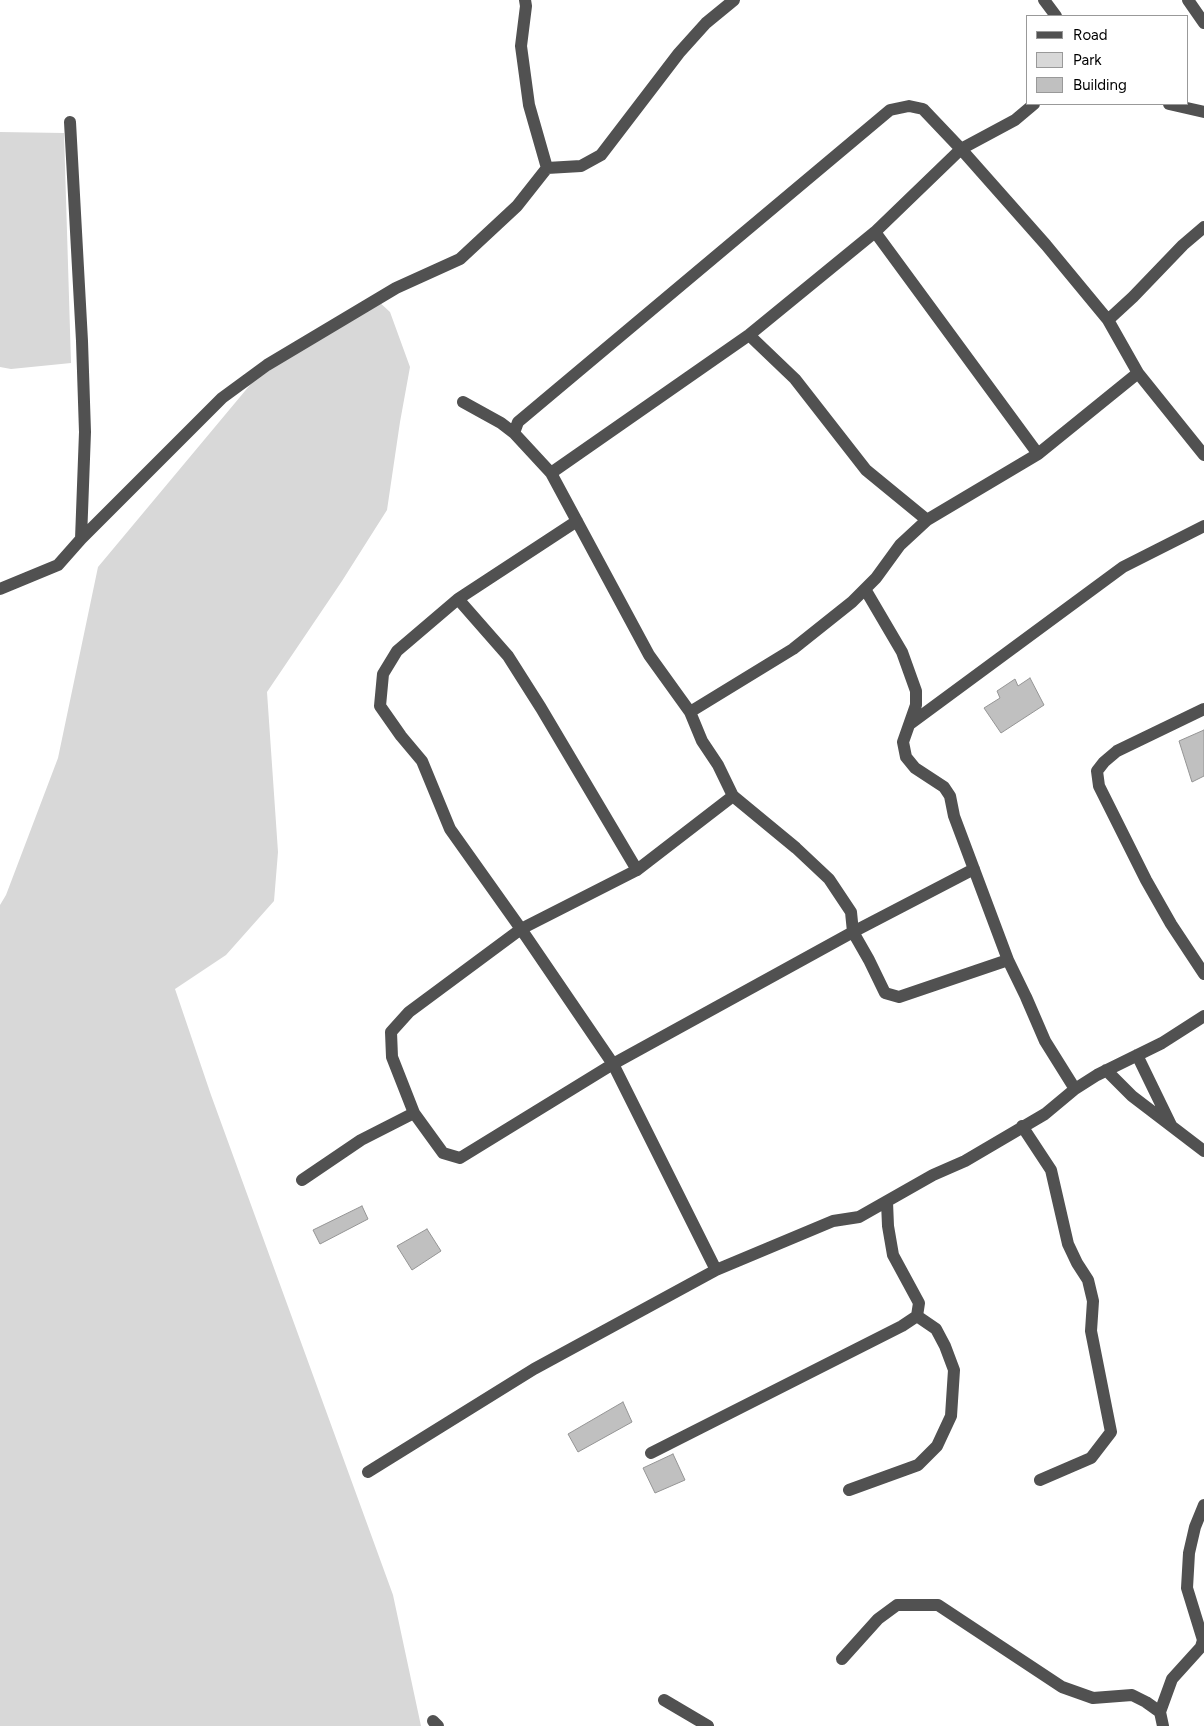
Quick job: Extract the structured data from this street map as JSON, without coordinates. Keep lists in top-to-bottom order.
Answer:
{
  "legend": ["Road", "Park", "Building"]
}
